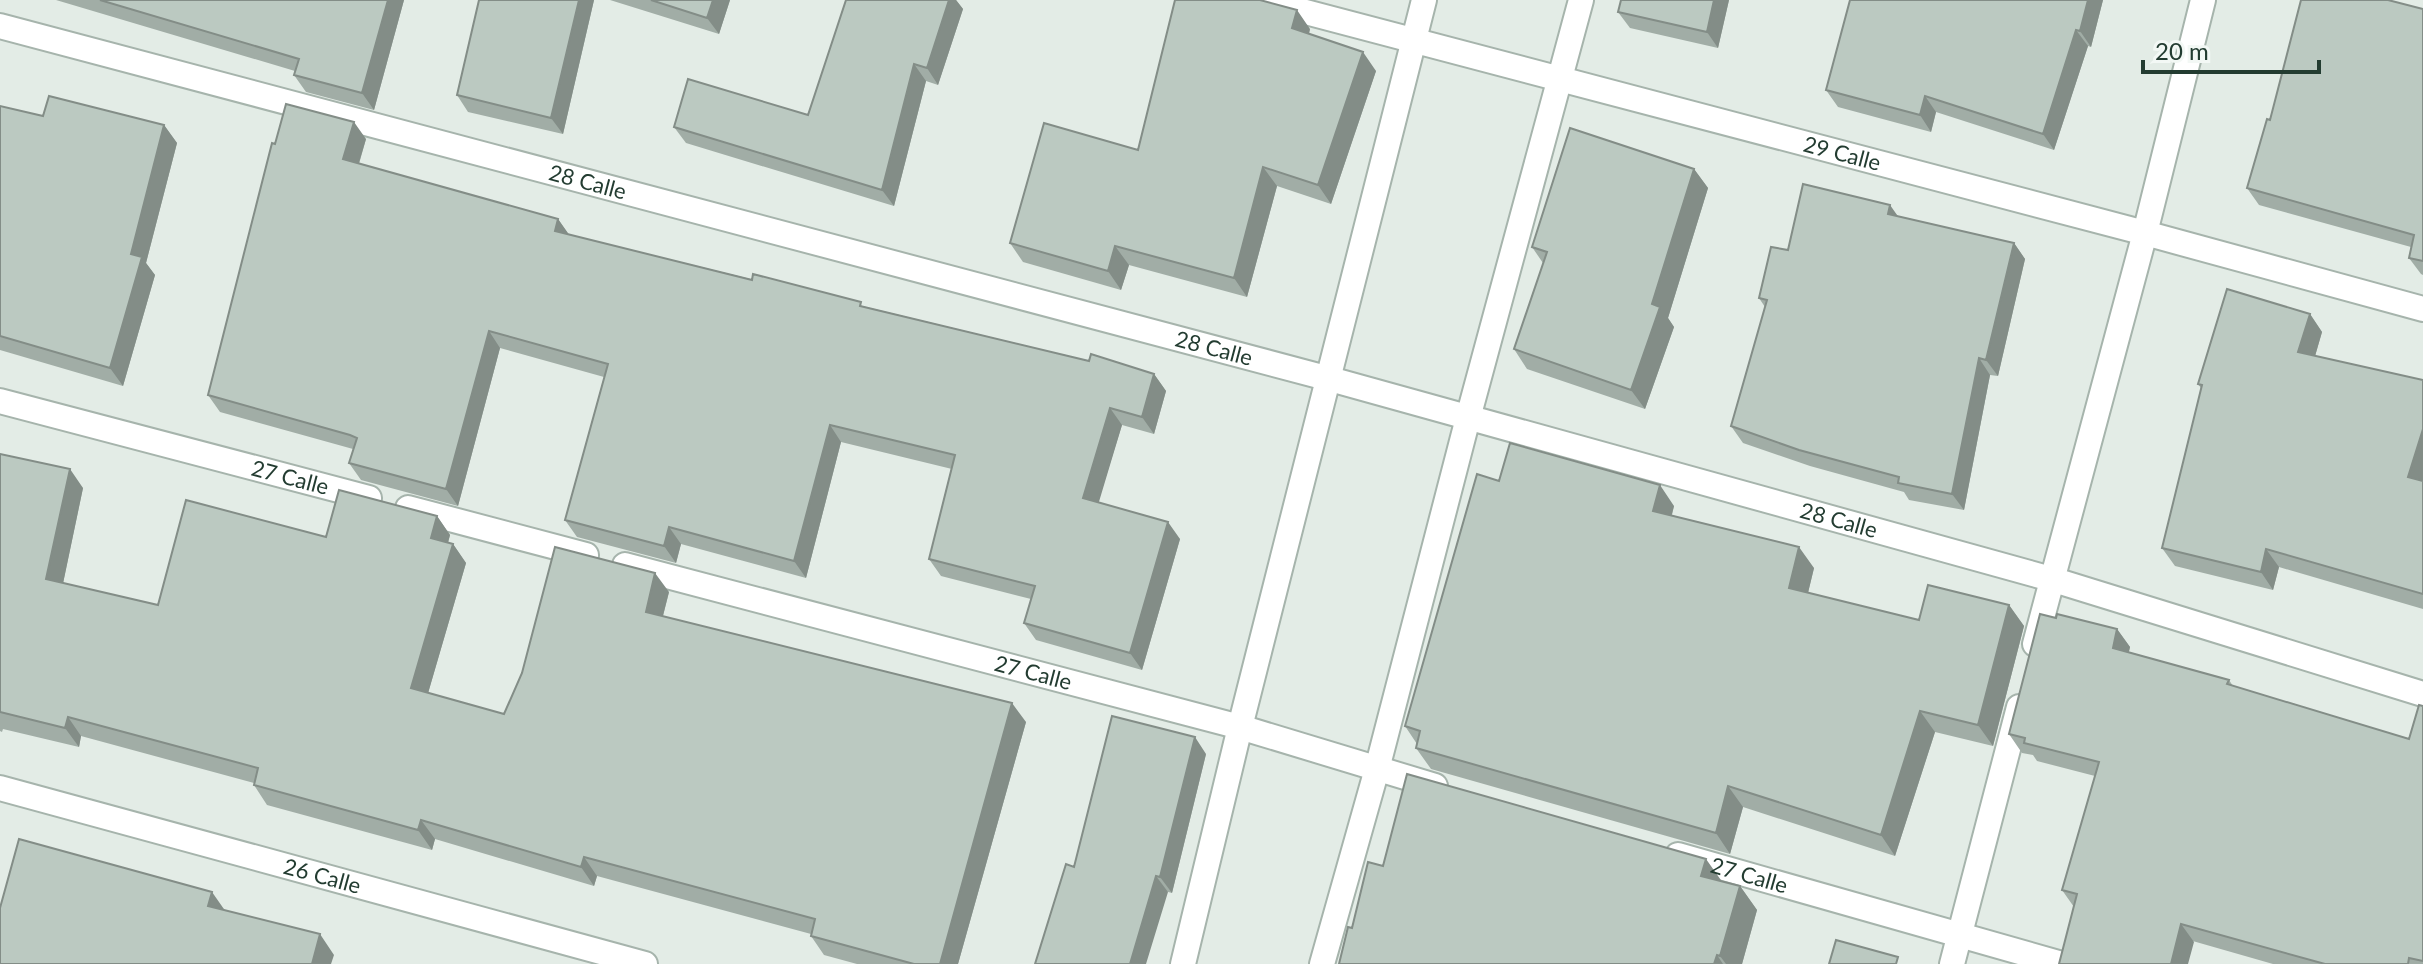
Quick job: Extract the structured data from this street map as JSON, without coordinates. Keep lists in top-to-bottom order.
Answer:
{
  "streets": {
    "street": [
      "29 Calle",
      "28 Calle",
      "27 Calle",
      "26 Calle"
    ]
  },
  "scale_bar": "20 m"
}
